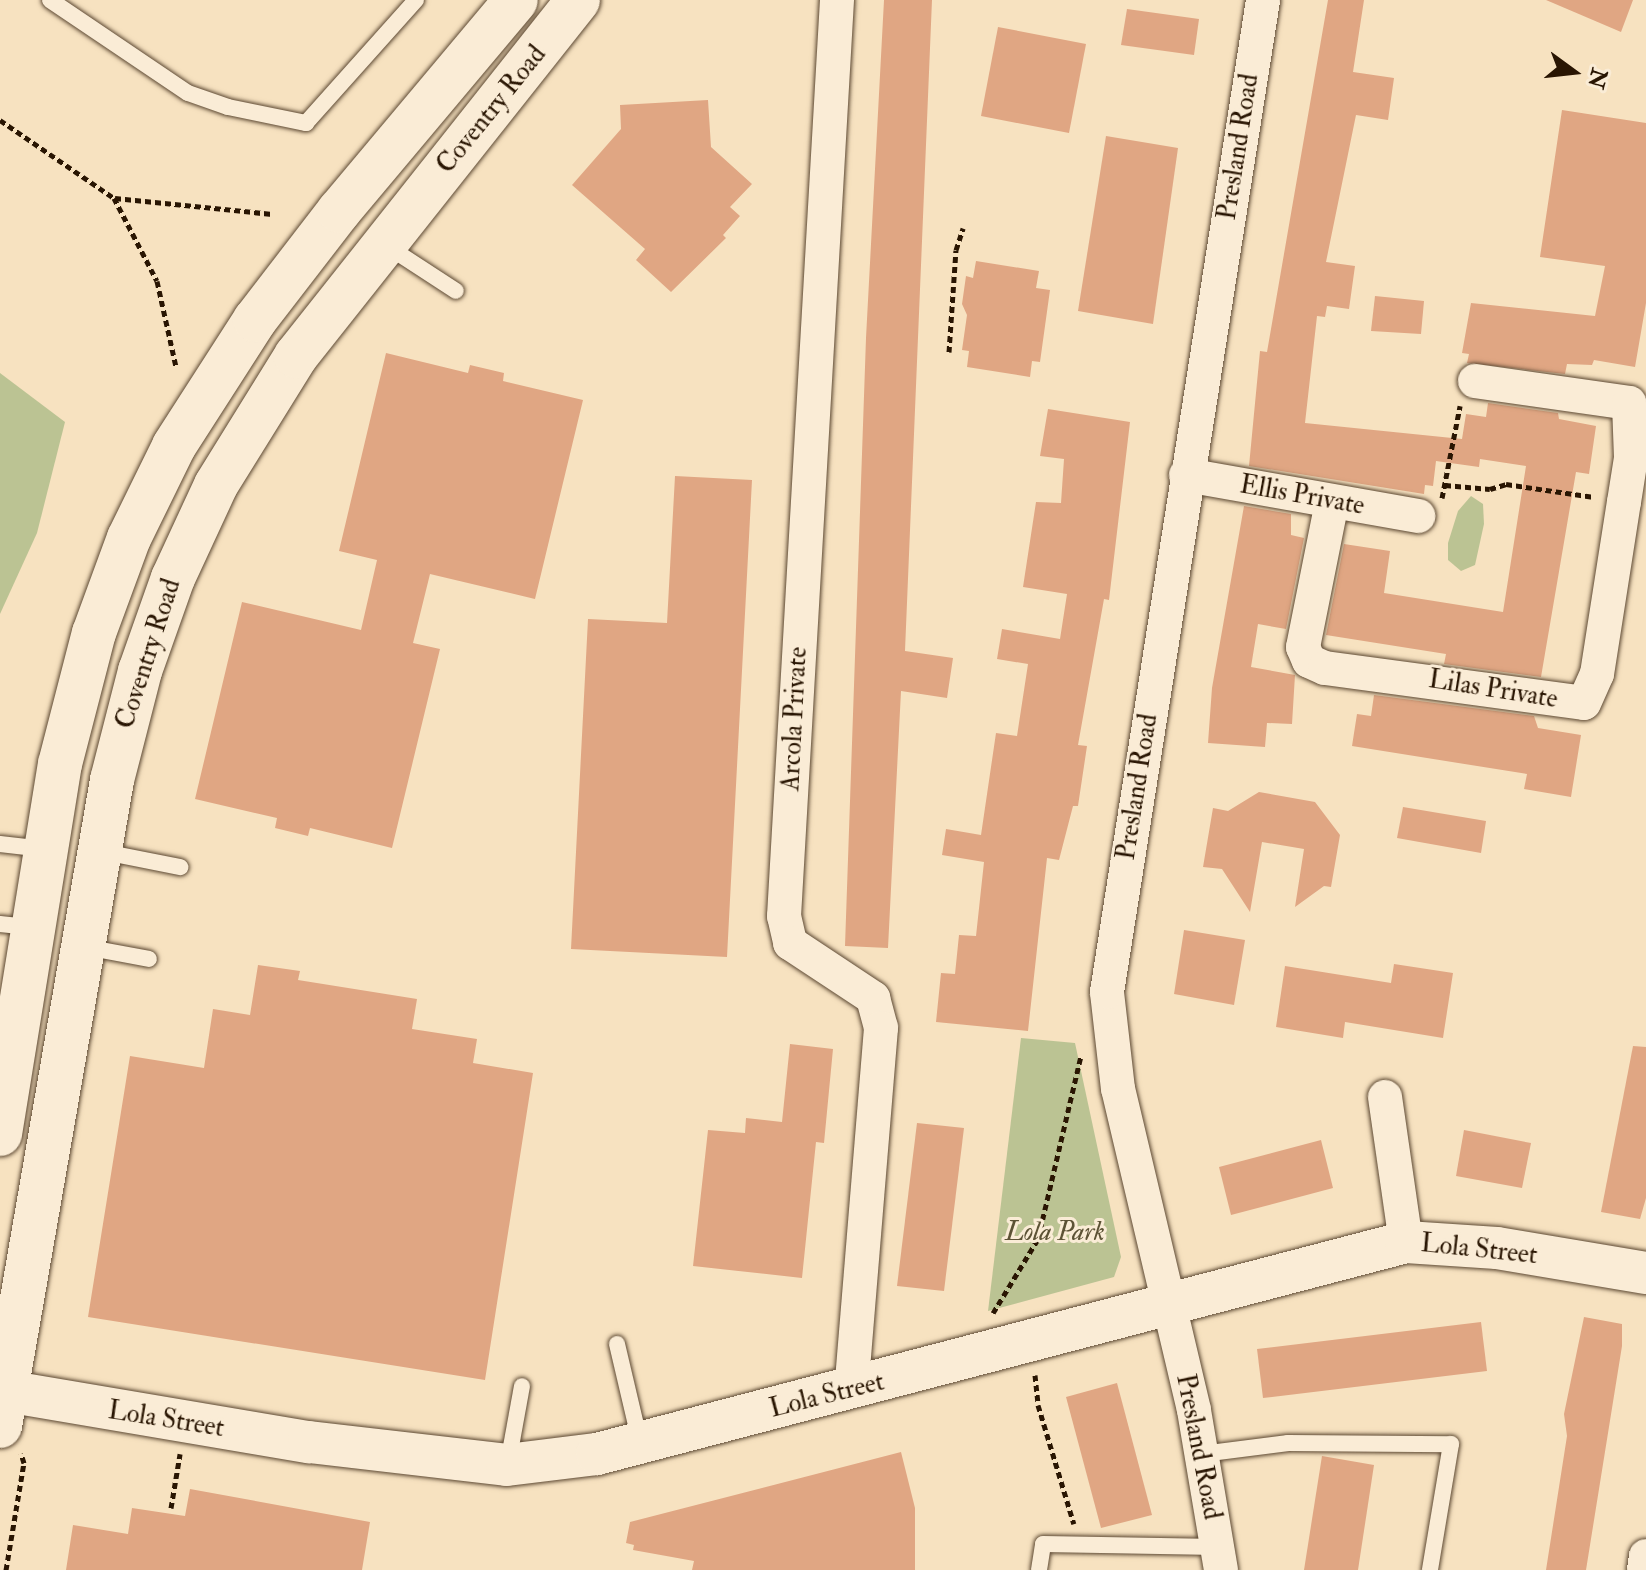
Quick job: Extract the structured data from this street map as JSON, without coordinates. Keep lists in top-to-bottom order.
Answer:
{
  "streets": {
    "main road": ["Coventry Road"],
    "street": [
      "Presland Road",
      "Ellis Private",
      "Lilas Private",
      "Arcola Private",
      "Lola Street"
    ]
  },
  "crossings": [
    ["Coventry Road", "Lola Street"],
    ["Presland Road", "Ellis Private"],
    ["Presland Road", "Lola Street"],
    ["Ellis Private", "Lilas Private"],
    ["Arcola Private", "Lola Street"]
  ],
  "parks": ["Lola Park"],
  "north": "right"
}
